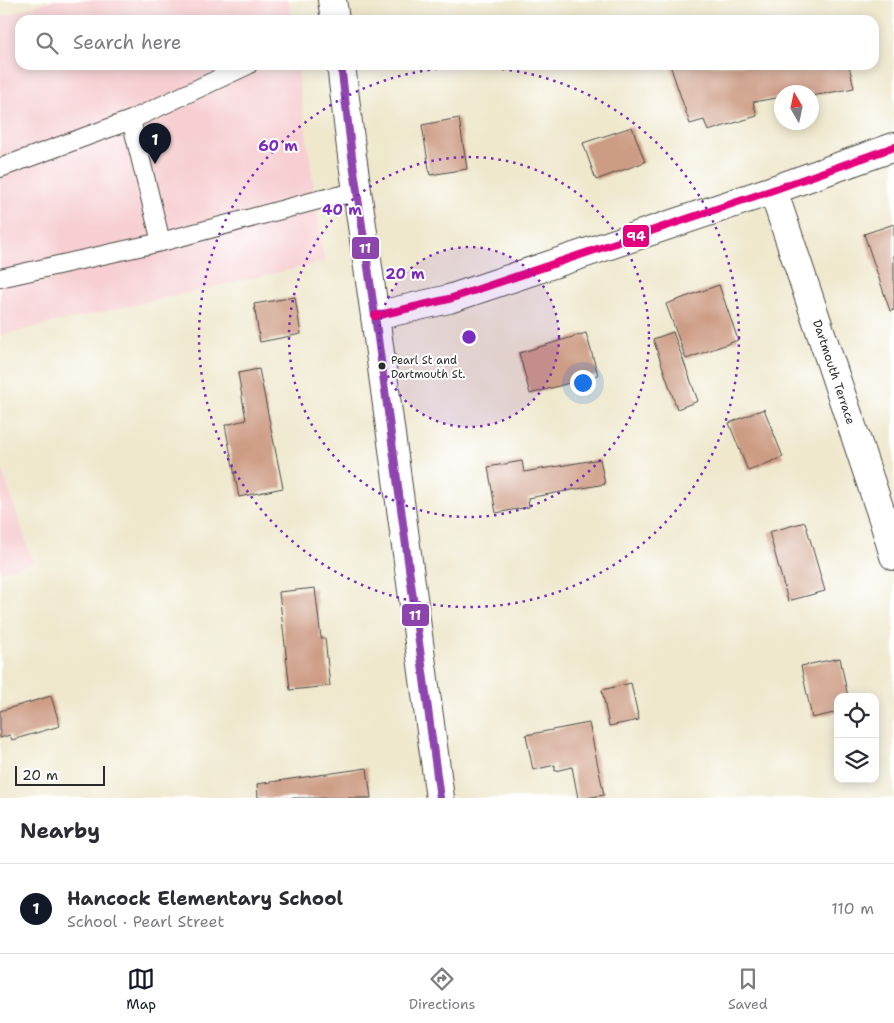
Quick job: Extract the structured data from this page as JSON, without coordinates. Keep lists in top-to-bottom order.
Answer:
{
  "streets": {
    "street": ["Dartmouth Terrace"]
  },
  "places": ["Pearl St and Dartmouth St."],
  "lines": ["transit line 11", "transit line 94"],
  "scale_bar": "20 m",
  "north": "top",
  "page": {
    "search": "Search here",
    "pins": "1",
    "scale": "20 m",
    "heading": "Nearby",
    "list": [
      {
        "mark": "1",
        "name": "Hancock Elementary School",
        "note": "School · Pearl Street",
        "value": "110 m"
      }
    ],
    "nav": ["Map", "Directions", "Saved"]
  },
  "rings": ["60 m", "40 m", "20 m"]
}
